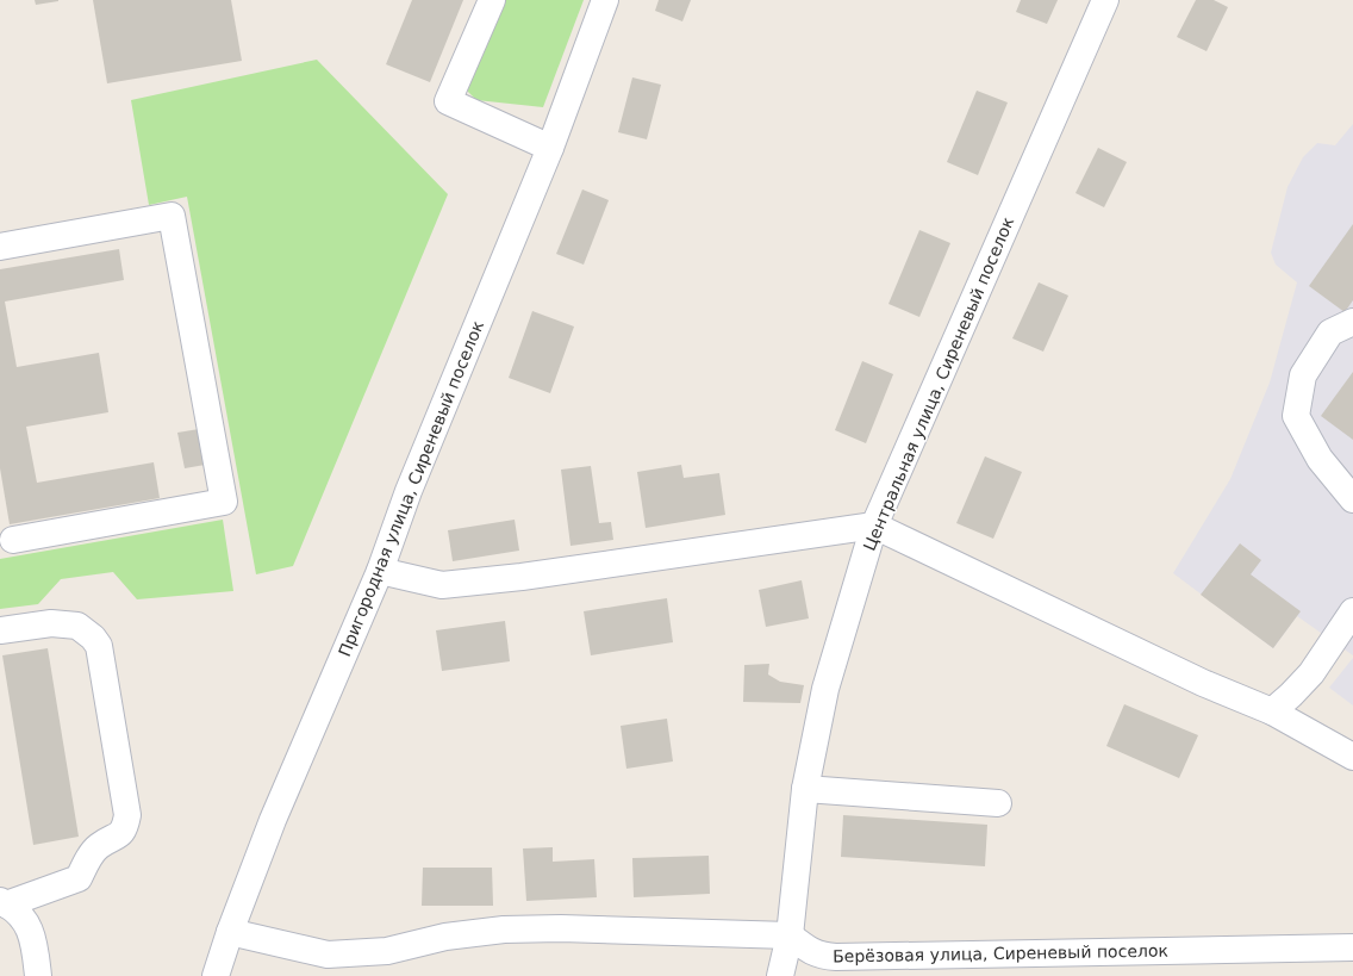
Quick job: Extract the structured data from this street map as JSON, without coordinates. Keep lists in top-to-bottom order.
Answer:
{
  "streets": {
    "street": ["Центральная улица, Сиреневый поселок", "Пригородная улица, Сиреневый поселок", "Берёзовая улица, Сиреневый поселок"]
  },
  "crossings": [
    ["Центральная улица, Сиреневый поселок", "Берёзовая улица, Сиреневый поселок"]
  ]
}
